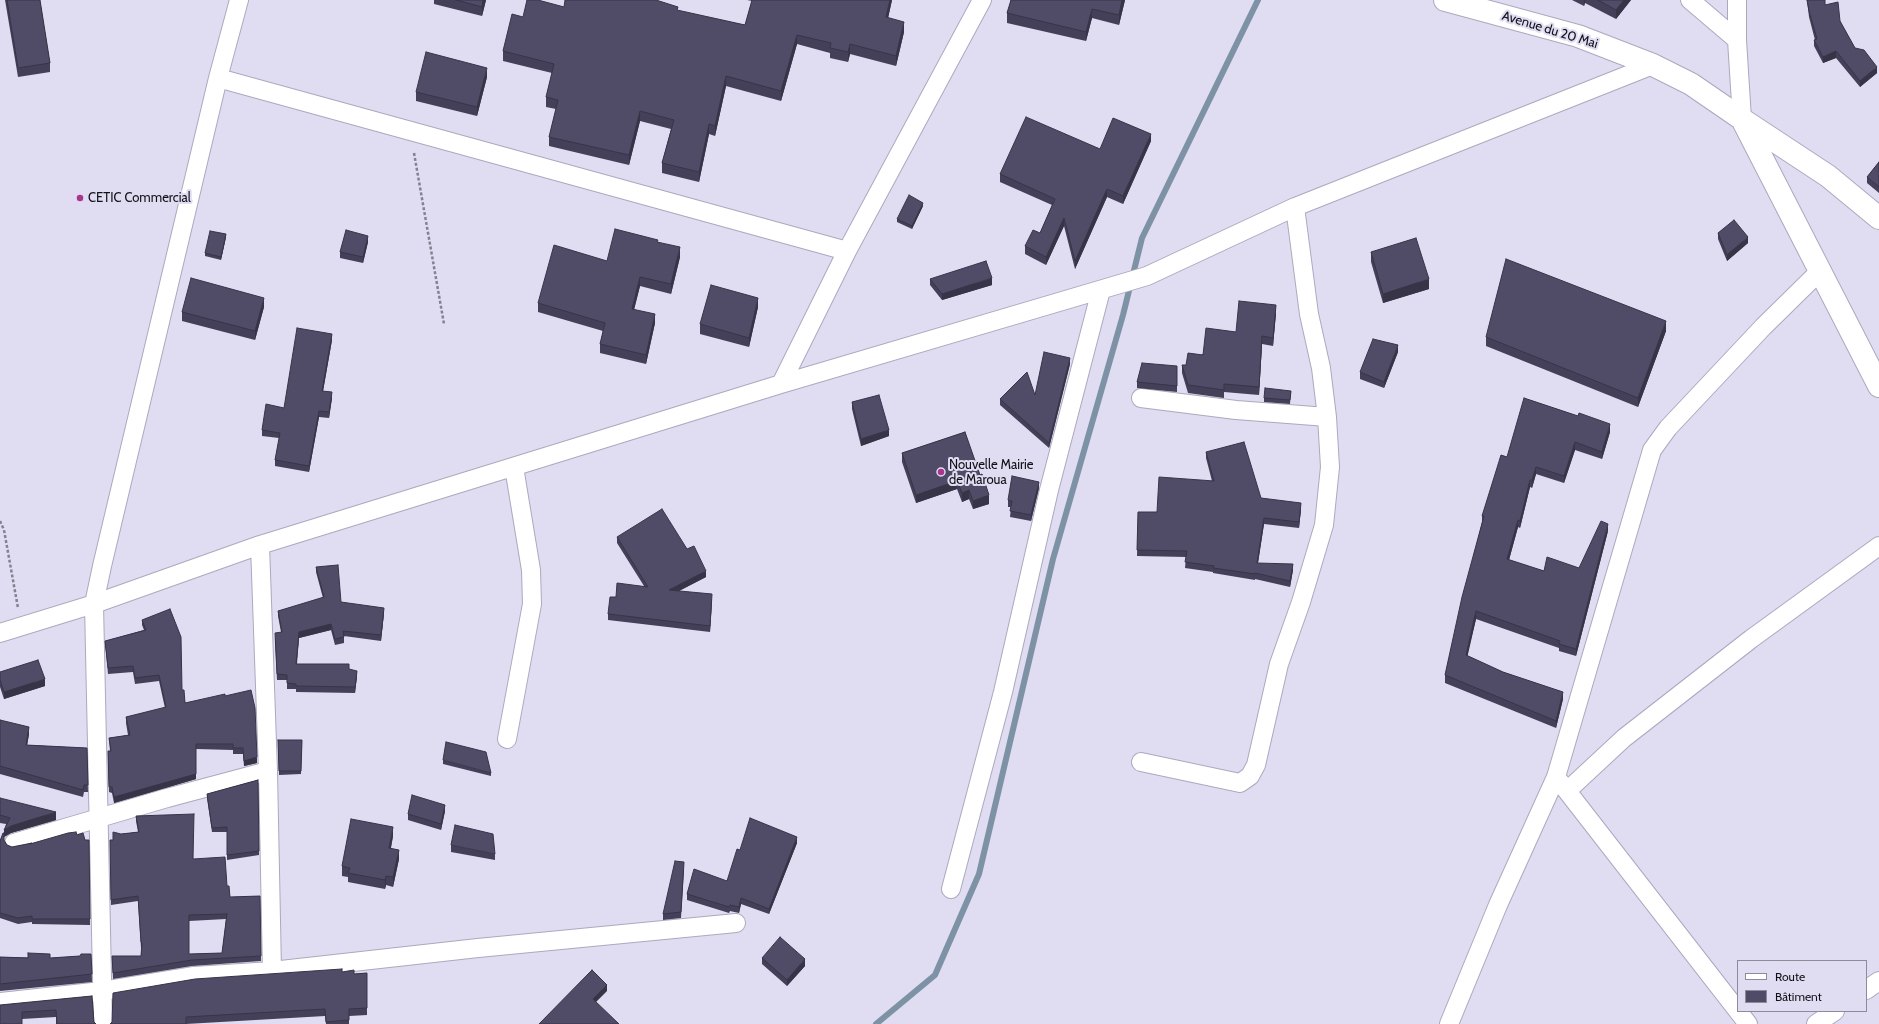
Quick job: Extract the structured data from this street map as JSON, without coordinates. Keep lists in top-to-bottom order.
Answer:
{
  "streets": {
    "street": ["Avenue du 20 Mai"]
  },
  "places": ["CETIC Commercial", "Nouvelle Mairie de Maroua"],
  "legend": ["Route", "Bâtiment"]
}
